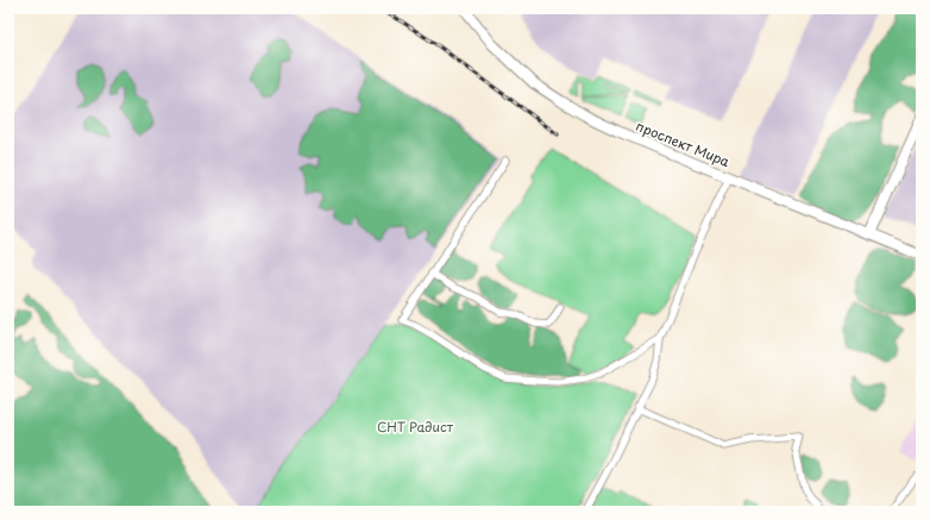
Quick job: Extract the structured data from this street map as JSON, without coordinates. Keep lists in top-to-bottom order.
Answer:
{
  "streets": {
    "street": ["проспект Мира"]
  },
  "parks": ["СНТ Радист"]
}
